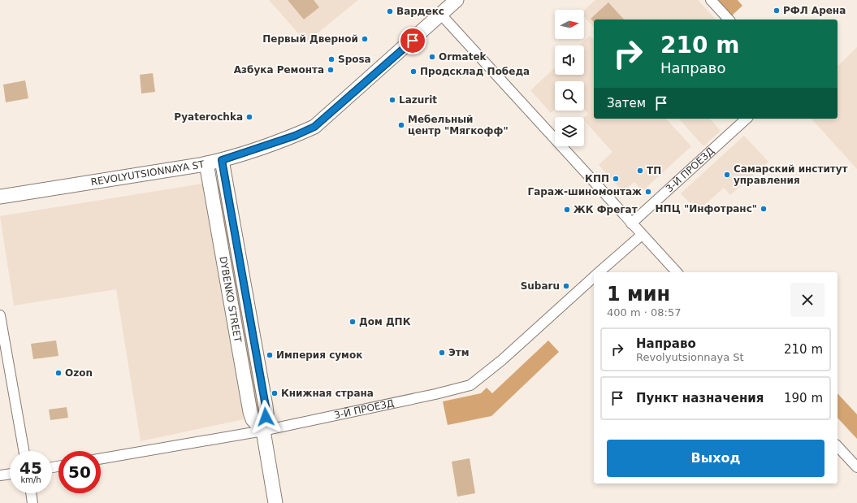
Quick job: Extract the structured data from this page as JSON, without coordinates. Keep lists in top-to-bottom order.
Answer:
{
  "streets": {
    "main road": ["REVOLYUTSIONNAYA ST", "DYBENKO STREET"],
    "street": ["3-Й ПРОЕЗД"]
  },
  "crossings": [
    ["3-Й ПРОЕЗД", "DYBENKO STREET"],
    ["REVOLYUTSIONNAYA ST", "DYBENKO STREET"]
  ],
  "places": [
    "РФЛ Арена",
    "Вардекс",
    "Первый Дверной",
    "Ormatek",
    "Sposa",
    "Азбука Ремонта",
    "Продсклад Победа",
    "Lazurit",
    "Pyaterochka",
    "Мебельный центр \"Мягкофф\"",
    "ТП",
    "Самарский институт управления",
    "КПП",
    "Гараж-шиномонтаж",
    "НПЦ \"Инфотранс\"",
    "ЖК Фрегат",
    "Subaru",
    "Дом ДПК",
    "Этм",
    "Империя сумок",
    "Ozon",
    "Книжная страна"
  ],
  "north": "right",
  "page": {
    "turn": ["210 m", "Направо"],
    "then": "Затем",
    "heading": ["1 мин", "400 m · 08:57"],
    "list": [
      {
        "name": "Направо",
        "note": "Revolyutsionnaya St",
        "value": "210 m"
      },
      {
        "name": "Пункт назначения",
        "value": "190 m"
      }
    ],
    "buttons": "Выход",
    "speed": "45 km/h",
    "limit": "50"
  }
}
